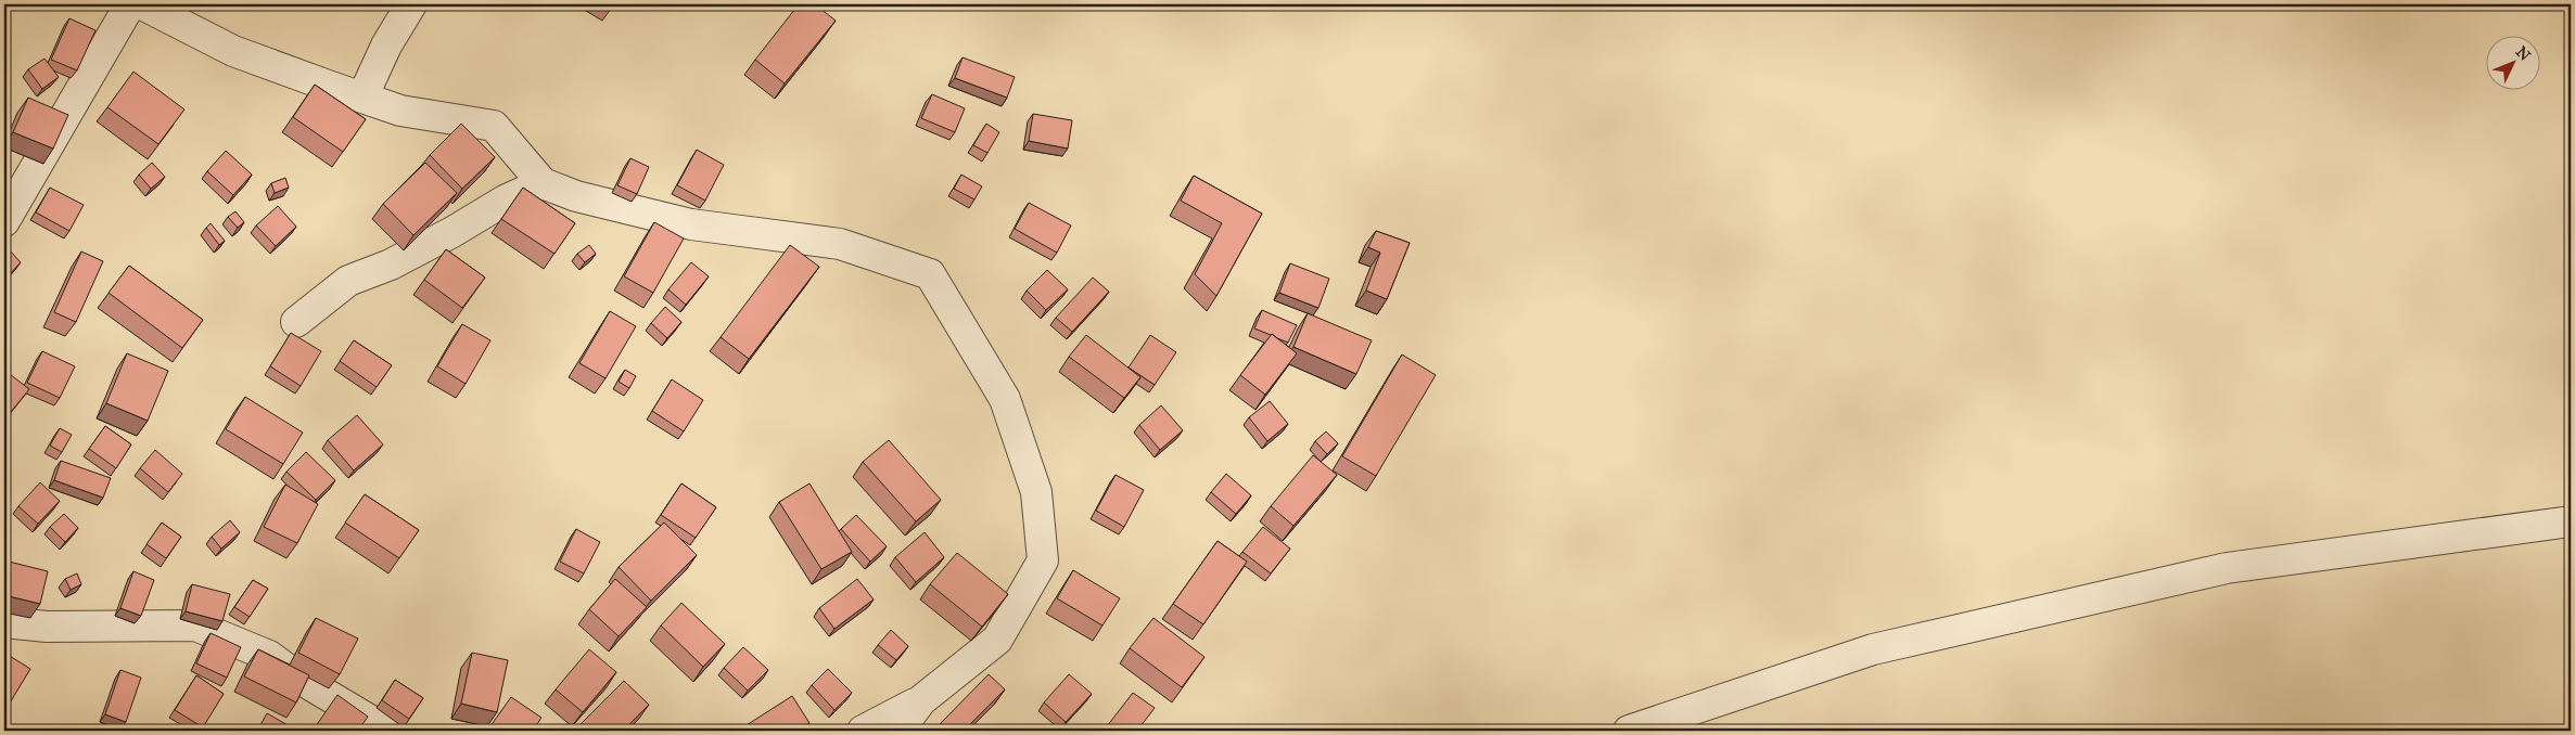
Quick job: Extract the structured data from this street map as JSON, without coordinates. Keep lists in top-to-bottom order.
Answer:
{
  "north": "top right"
}
